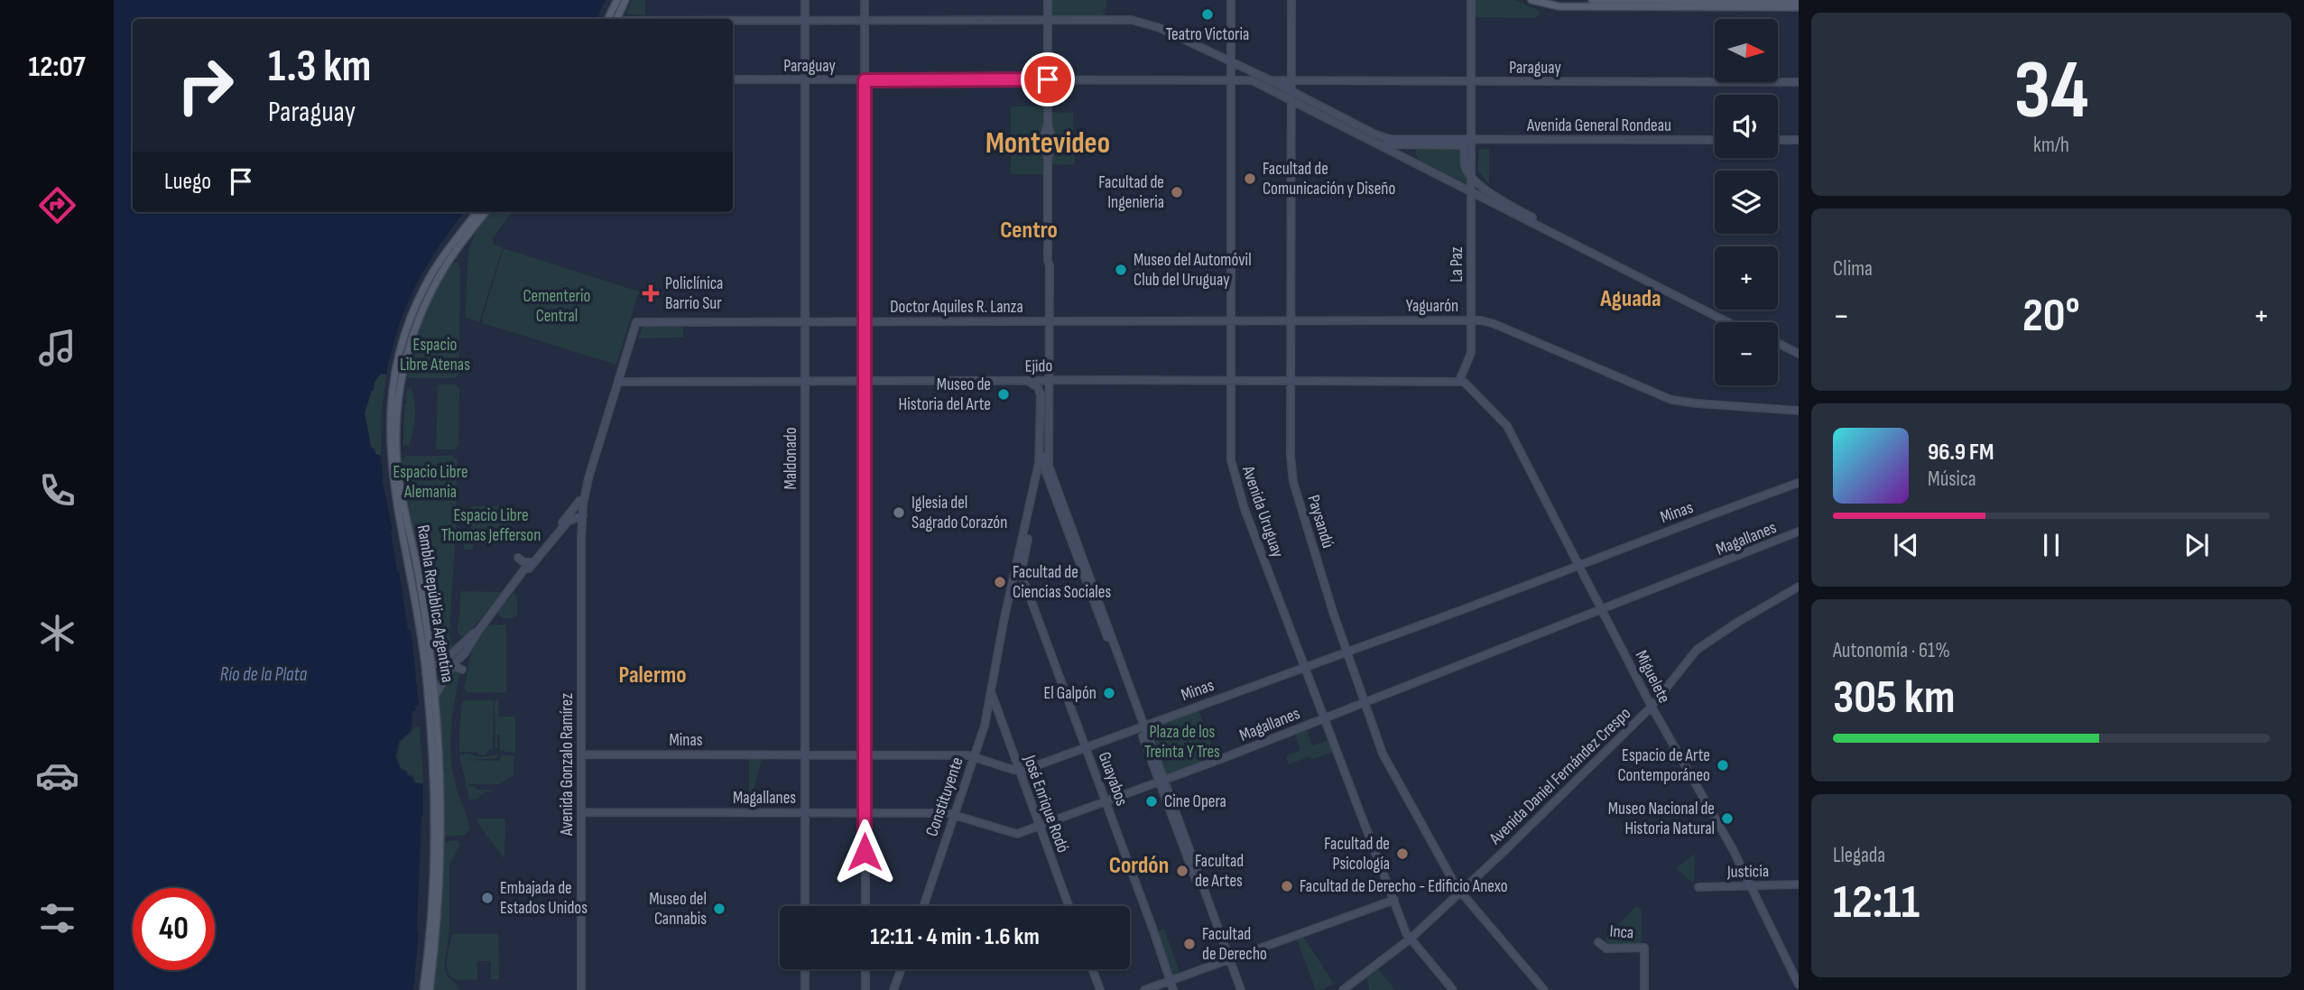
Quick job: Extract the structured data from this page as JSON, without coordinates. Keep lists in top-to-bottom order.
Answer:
{
  "streets": {
    "main road": ["Rambla República Argentina"],
    "street": [
      "Paraguay",
      "Avenida General Rondeau",
      "La Paz",
      "Yaguarón",
      "Doctor Aquiles R. Lanza",
      "Ejido",
      "Maldonado",
      "Avenida Uruguay",
      "Minas",
      "Paysandú",
      "Magallanes",
      "Miguelete",
      "Avenida Gonzalo Ramírez",
      "Avenida Daniel Fernández Crespo",
      "Guayabos",
      "Constituyente",
      "José Enrique Rodó",
      "Justicia",
      "Inca"
    ]
  },
  "crossings": [
    ["Paraguay", "La Paz"],
    ["Paraguay", "Maldonado"],
    ["Paraguay", "Avenida Uruguay"],
    ["Paraguay", "Paysandú"],
    ["Avenida General Rondeau", "La Paz"],
    ["La Paz", "Yaguarón"],
    ["La Paz", "Ejido"],
    ["La Paz", "Miguelete"],
    ["Yaguarón", "Doctor Aquiles R. Lanza"],
    ["Yaguarón", "Avenida Uruguay"],
    ["Yaguarón", "Paysandú"],
    ["Doctor Aquiles R. Lanza", "Maldonado"],
    ["Doctor Aquiles R. Lanza", "Avenida Gonzalo Ramírez"],
    ["Ejido", "Maldonado"],
    ["Ejido", "Avenida Uruguay"],
    ["Ejido", "Paysandú"],
    ["Ejido", "Miguelete"],
    ["Ejido", "Avenida Gonzalo Ramírez"],
    ["Maldonado", "Minas"],
    ["Maldonado", "Magallanes"],
    ["Avenida Uruguay", "Minas"],
    ["Avenida Uruguay", "Magallanes"],
    ["Avenida Uruguay", "Avenida Daniel Fernández Crespo"],
    ["Minas", "Paysandú"],
    ["Minas", "Miguelete"],
    ["Minas", "Avenida Gonzalo Ramírez"],
    ["Minas", "Guayabos"],
    ["Minas", "Constituyente"],
    ["Minas", "José Enrique Rodó"],
    ["Paysandú", "Magallanes"],
    ["Paysandú", "Avenida Daniel Fernández Crespo"],
    ["Magallanes", "Miguelete"],
    ["Magallanes", "Avenida Gonzalo Ramírez"],
    ["Magallanes", "Guayabos"],
    ["Magallanes", "Constituyente"],
    ["Magallanes", "José Enrique Rodó"],
    ["Miguelete", "Avenida Daniel Fernández Crespo"],
    ["Miguelete", "Justicia"],
    ["Constituyente", "José Enrique Rodó"]
  ],
  "districts": [
    "Montevideo",
    "Centro",
    "Aguada",
    "Palermo",
    "Cordón"
  ],
  "water": ["Río de la Plata"],
  "parks": [
    "Cementerio Central",
    "Espacio Libre Atenas",
    "Espacio Libre Alemania",
    "Espacio Libre Thomas Jefferson",
    "Plaza de los Treinta Y Tres"
  ],
  "places": {
    "other": [
      "Teatro Victoria",
      "Facultad de Comunicación y Diseño",
      "Facultad de Ingenieria",
      "Museo del Automóvil Club del Uruguay",
      "Museo de Historia del Arte",
      "Iglesia del Sagrado Corazón",
      "Facultad de Ciencias Sociales",
      "El Galpón",
      "Espacio de Arte Contemporáneo",
      "Cine Opera",
      "Museo Nacional de Historia Natural",
      "Facultad de Psicología",
      "Facultad de Artes",
      "Facultad de Derecho - Edificio Anexo",
      "Embajada de Estados Unidos",
      "Museo del Cannabis",
      "Facultad de Derecho"
    ],
    "health": ["Policlínica Barrio Sur"]
  },
  "north": "right",
  "page": {
    "tabs": "12:07",
    "tile": [
      ["34", "km/h"],
      "Clima",
      ["Autonomía · 61%", "305 km"],
      ["Llegada", "12:11"]
    ],
    "map_buttons": ["+", "−"],
    "turn": ["1.3 km", "Paraguay"],
    "then": "Luego",
    "heat": ["−", "20°", "+"],
    "song": ["96.9 FM", "Música"],
    "limit": "40",
    "trip": "12:11 · 4 min · 1.6 km"
  }
}
